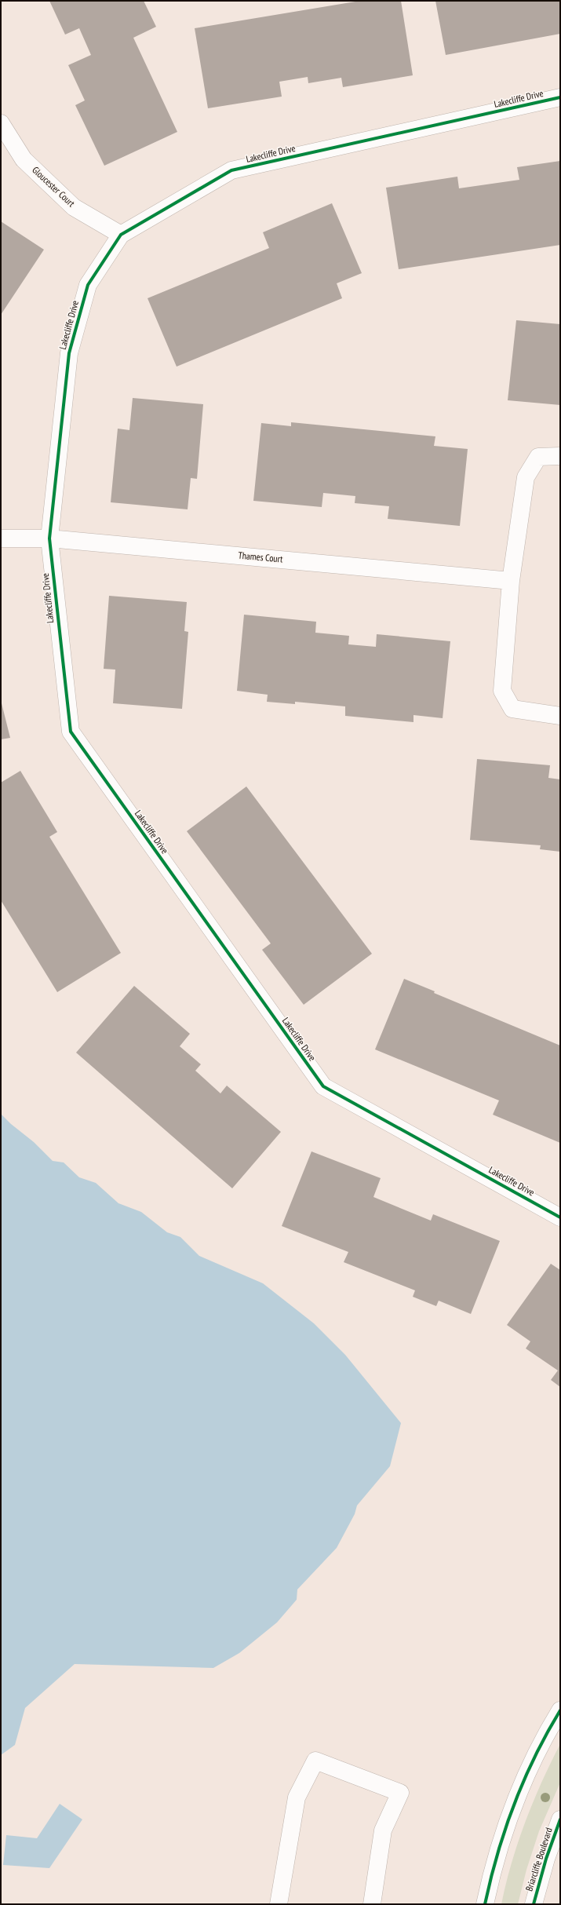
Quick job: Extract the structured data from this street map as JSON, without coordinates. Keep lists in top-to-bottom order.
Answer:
{
  "streets": {
    "street": [
      "Lakecliffe Drive",
      "Gloucester Court",
      "Thames Court",
      "Briarcliffe Boulevard"
    ]
  },
  "crossings": [
    ["Lakecliffe Drive", "Gloucester Court"],
    ["Lakecliffe Drive", "Thames Court"]
  ]
}
